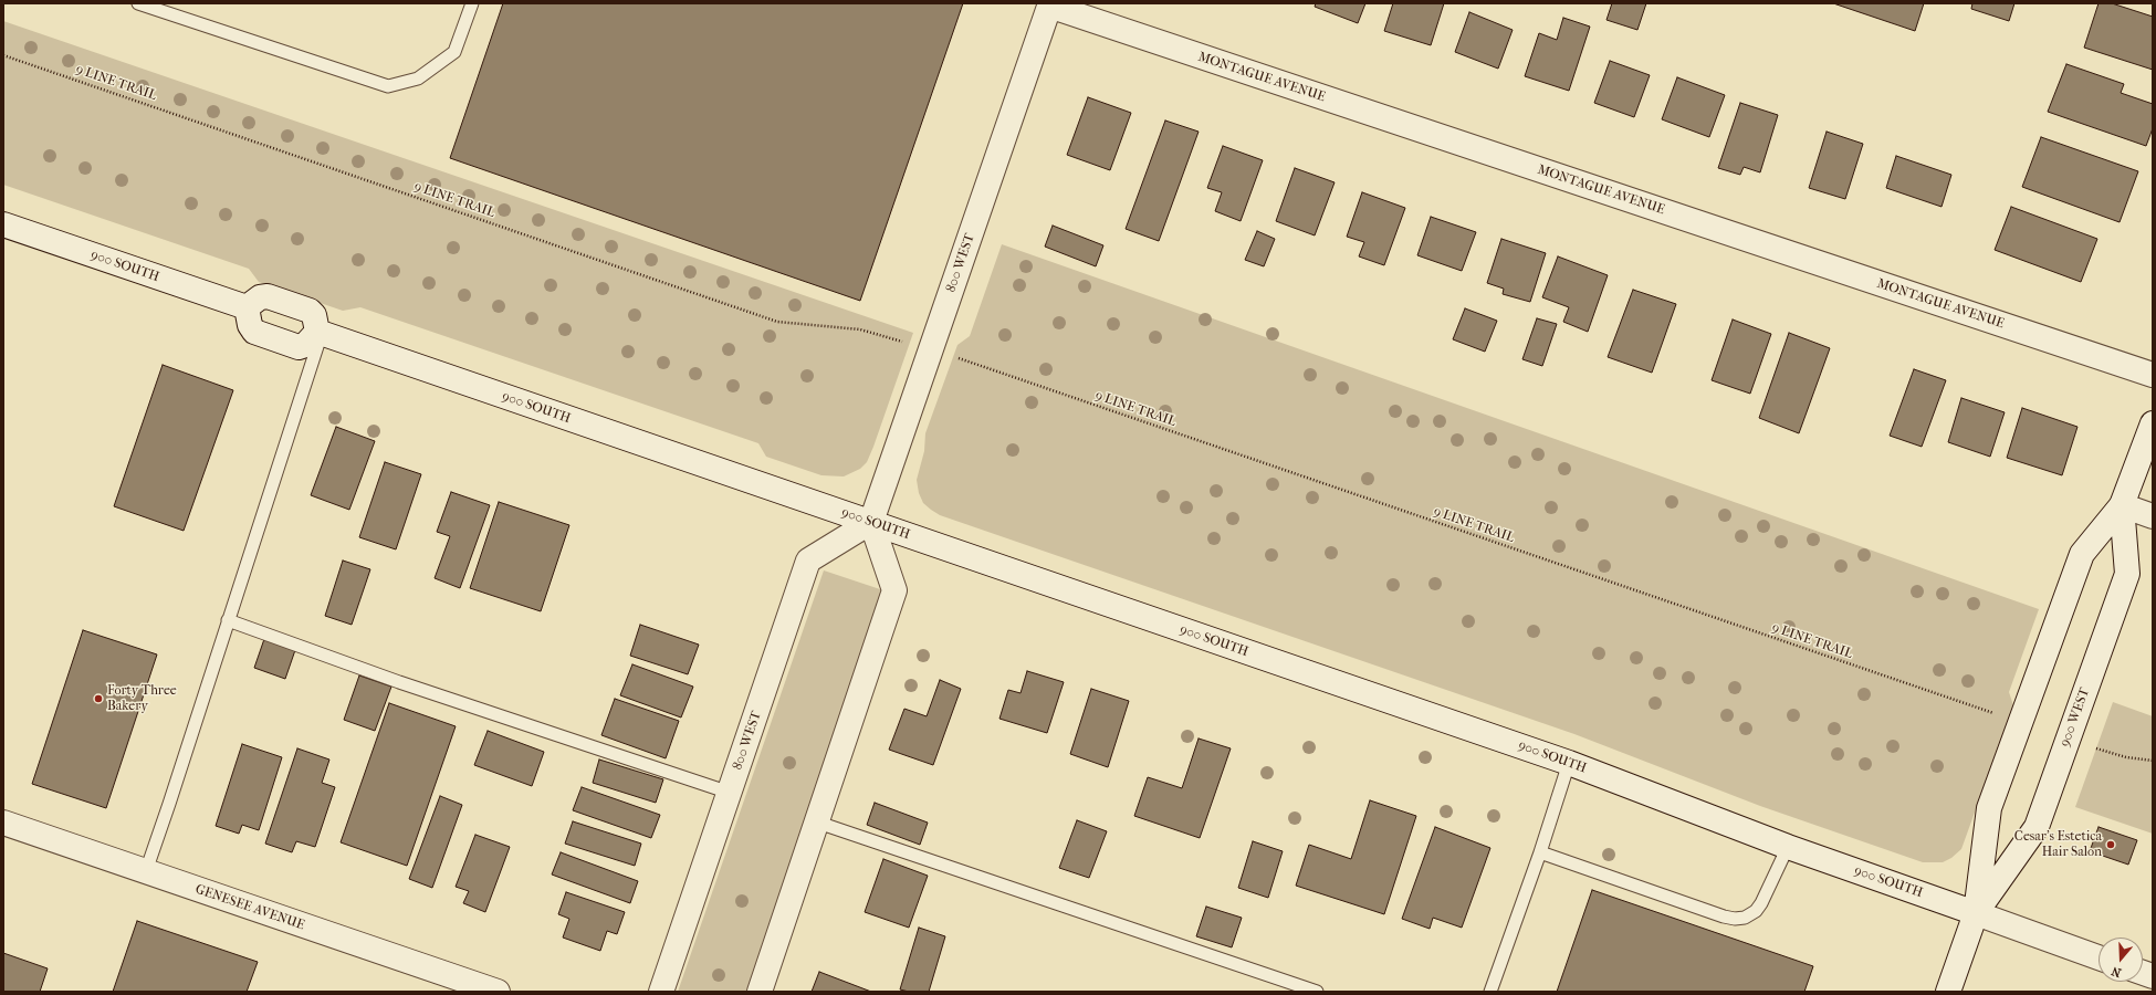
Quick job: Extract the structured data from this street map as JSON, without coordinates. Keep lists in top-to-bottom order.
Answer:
{
  "streets": {
    "street": [
      "MONTAGUE AVENUE",
      "800 WEST",
      "900 SOUTH",
      "900 WEST",
      "GENESEE AVENUE"
    ],
    "path": ["9 LINE TRAIL"]
  },
  "crossings": [
    ["MONTAGUE AVENUE", "800 WEST"],
    ["800 WEST", "900 SOUTH"],
    ["900 SOUTH", "900 WEST"]
  ],
  "places": ["Forty Three Bakery", "Cesar's Estetica Hair Salon"],
  "north": "bottom"
}
